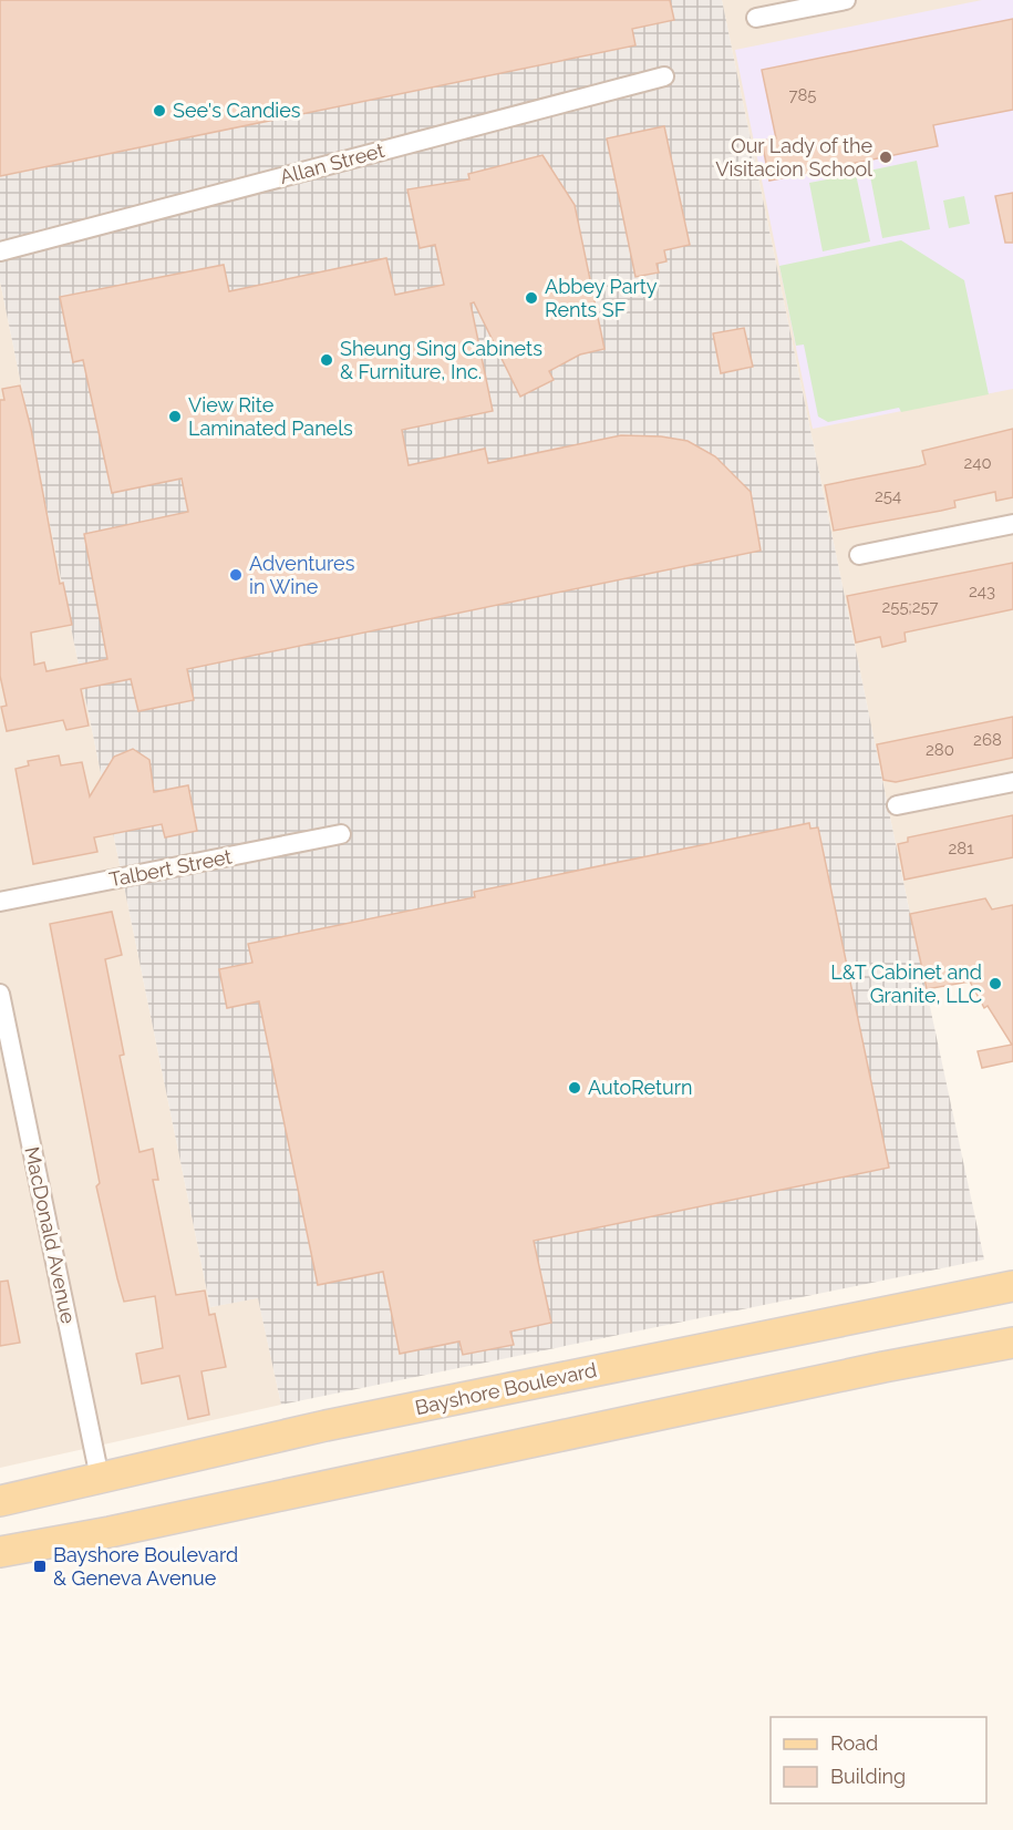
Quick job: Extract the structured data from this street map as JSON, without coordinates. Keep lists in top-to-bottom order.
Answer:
{
  "streets": {
    "main road": ["Bayshore Boulevard"],
    "street": ["Allan Street", "Talbert Street", "MacDonald Avenue"]
  },
  "crossings": [
    ["MacDonald Avenue", "Bayshore Boulevard"]
  ],
  "places": {
    "other": [
      "See's Candies",
      "Our Lady of the Visitacion School",
      "Abbey Party Rents SF",
      "Sheung Sing Cabinets & Furniture, Inc.",
      "View Rite Laminated Panels",
      "Adventures in Wine",
      "L&T Cabinet and Granite, LLC",
      "AutoReturn"
    ],
    "transit": ["Bayshore Boulevard & Geneva Avenue"]
  },
  "house_numbers": [
    "785",
    "240",
    "254",
    "243",
    "255;257",
    "268",
    "280",
    "281"
  ],
  "legend": ["Road", "Building"]
}
